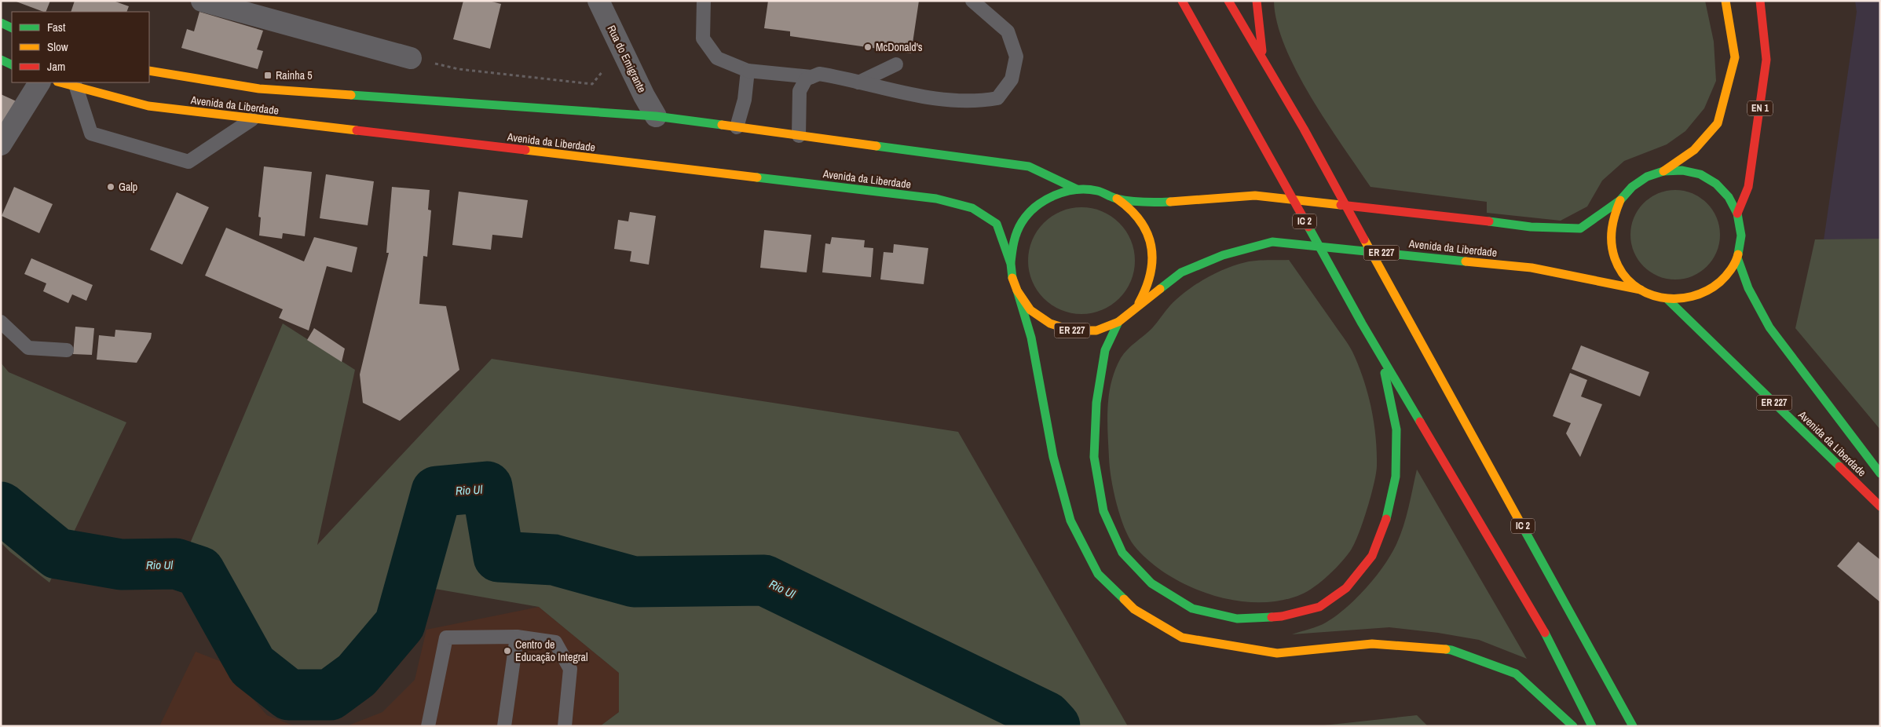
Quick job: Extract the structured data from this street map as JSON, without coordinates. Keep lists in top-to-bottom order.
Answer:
{
  "streets": {
    "main road": [
      "Avenida da Liberdade",
      "EN 1",
      "IC 2",
      "ER 227"
    ],
    "street": ["Rua do Emigrante"]
  },
  "crossings": [
    ["Rua do Emigrante", "Avenida da Liberdade"],
    ["Avenida da Liberdade", "EN 1"]
  ],
  "water": ["Rio Ul"],
  "places": {
    "other": ["McDonald's", "Galp", "Centro de Educação Integral"],
    "transit": ["Rainha 5"]
  },
  "legend": ["Fast", "Slow", "Jam"]
}
